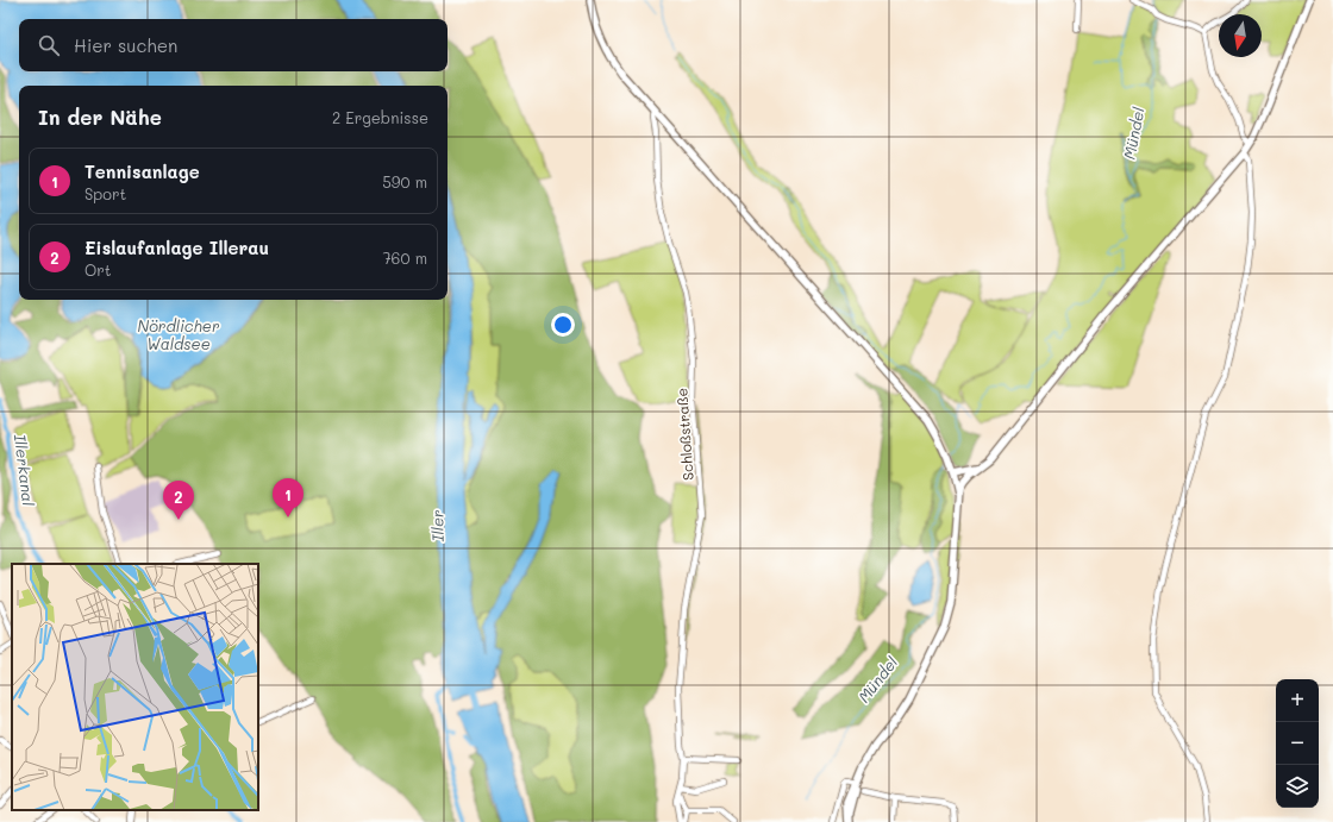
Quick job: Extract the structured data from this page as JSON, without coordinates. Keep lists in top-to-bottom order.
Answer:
{
  "streets": {
    "street": ["Schloßstraße"]
  },
  "water": [
    "Mündel",
    "Nördlicher Waldsee",
    "Illerkanal",
    "Iller"
  ],
  "north": "bottom",
  "page": {
    "search": "Hier suchen",
    "heading": ["In der Nähe", "2 Ergebnisse"],
    "list": [
      {
        "mark": "1",
        "name": "Tennisanlage",
        "note": "Sport",
        "value": "590 m"
      },
      {
        "mark": "2",
        "name": "Eislaufanlage Illerau",
        "note": "Ort",
        "value": "760 m"
      }
    ],
    "pins": ["1", "2"],
    "map_buttons": ["+", "−"]
  }
}
